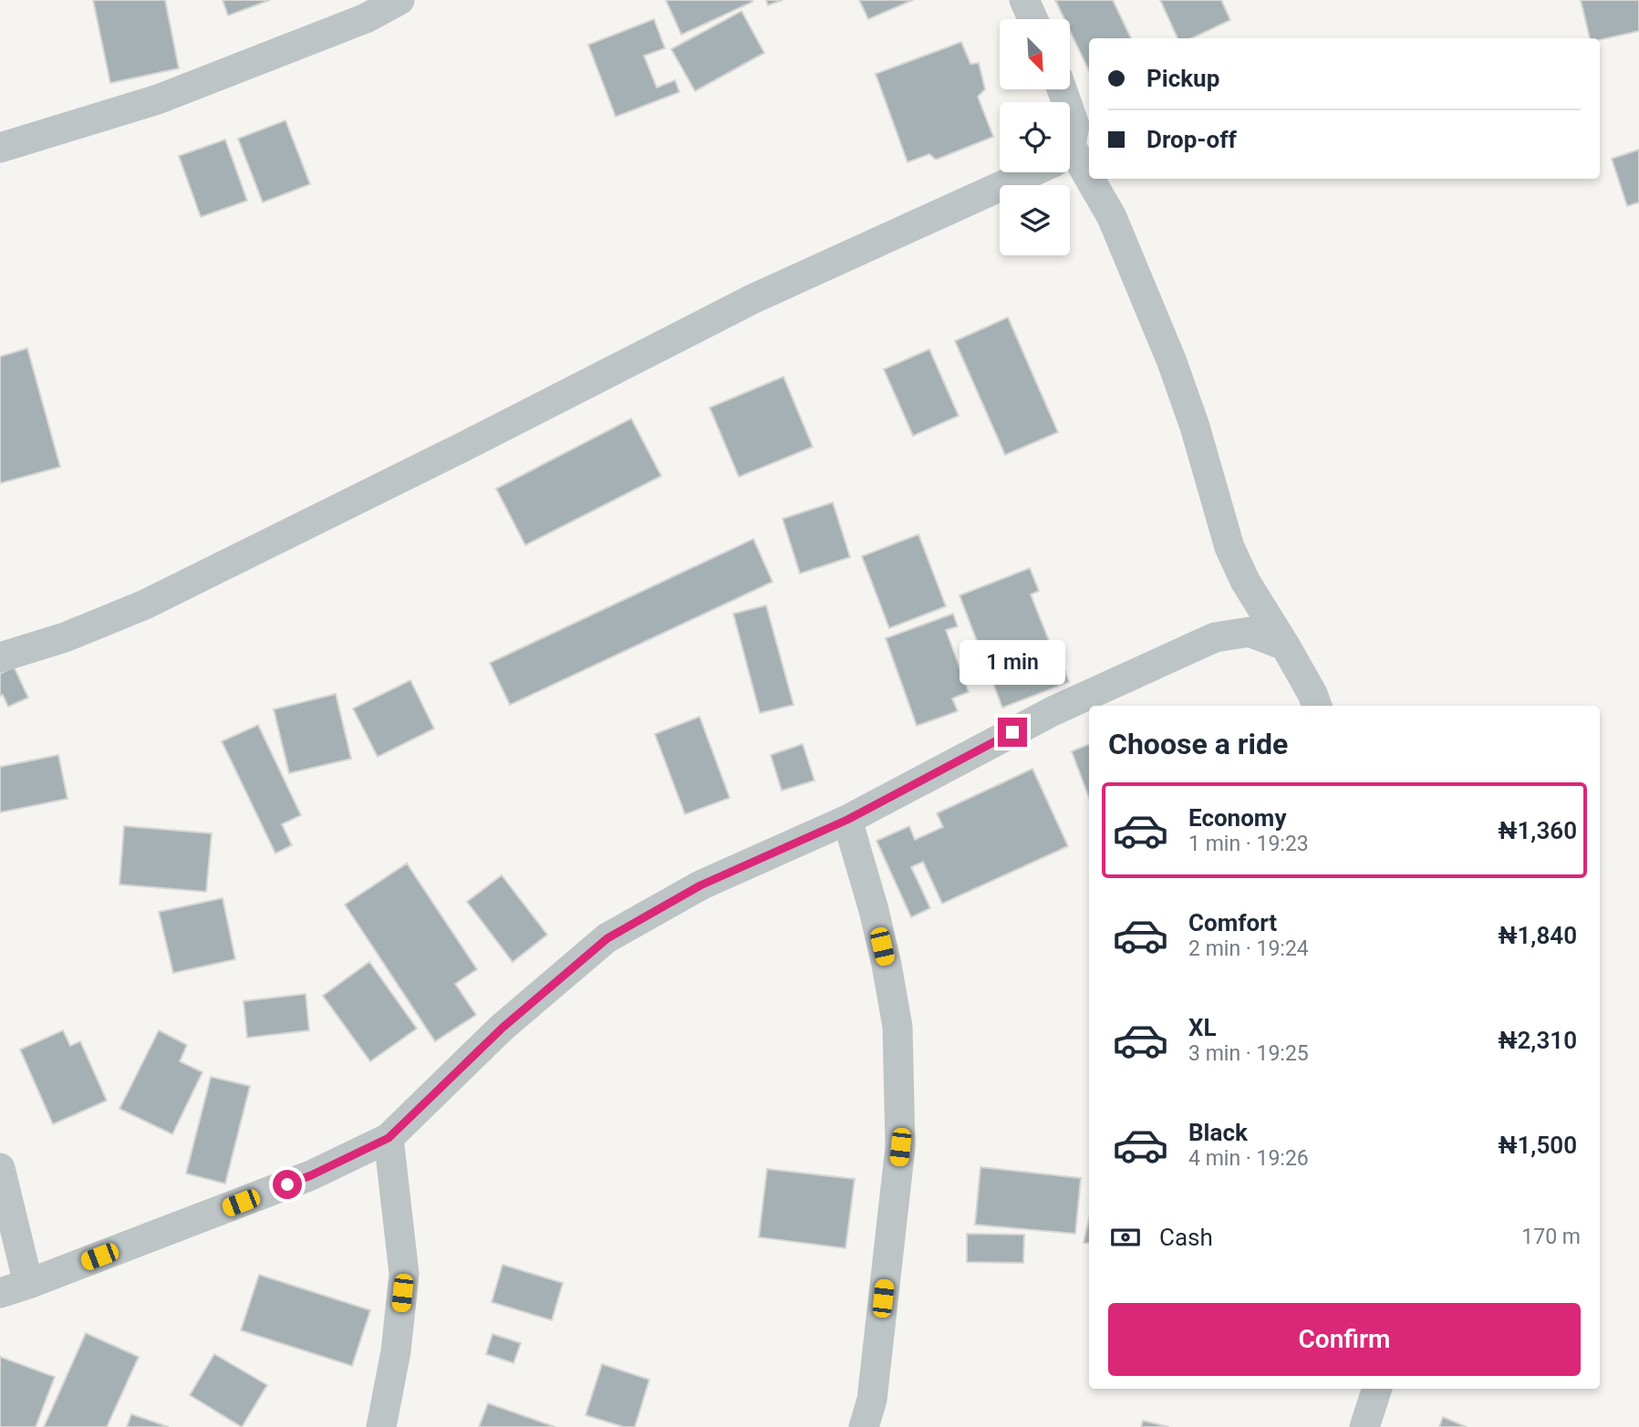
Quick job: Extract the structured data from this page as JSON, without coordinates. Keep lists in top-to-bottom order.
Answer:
{
  "north": "bottom right",
  "page": {
    "banner": ["Pickup", "Drop-off"],
    "bubble": "1 min",
    "heading": "Choose a ride",
    "list": [
      {
        "name": "Economy",
        "note": "1 min · 19:23",
        "value": "₦1,360"
      },
      {
        "name": "Comfort",
        "note": "2 min · 19:24",
        "value": "₦1,840"
      },
      {
        "name": "XL",
        "note": "3 min · 19:25",
        "value": "₦2,310"
      },
      {
        "name": "Black",
        "note": "4 min · 19:26",
        "value": "₦1,500"
      }
    ],
    "pay": ["Cash", "170 m"],
    "buttons": "Confirm"
  }
}
